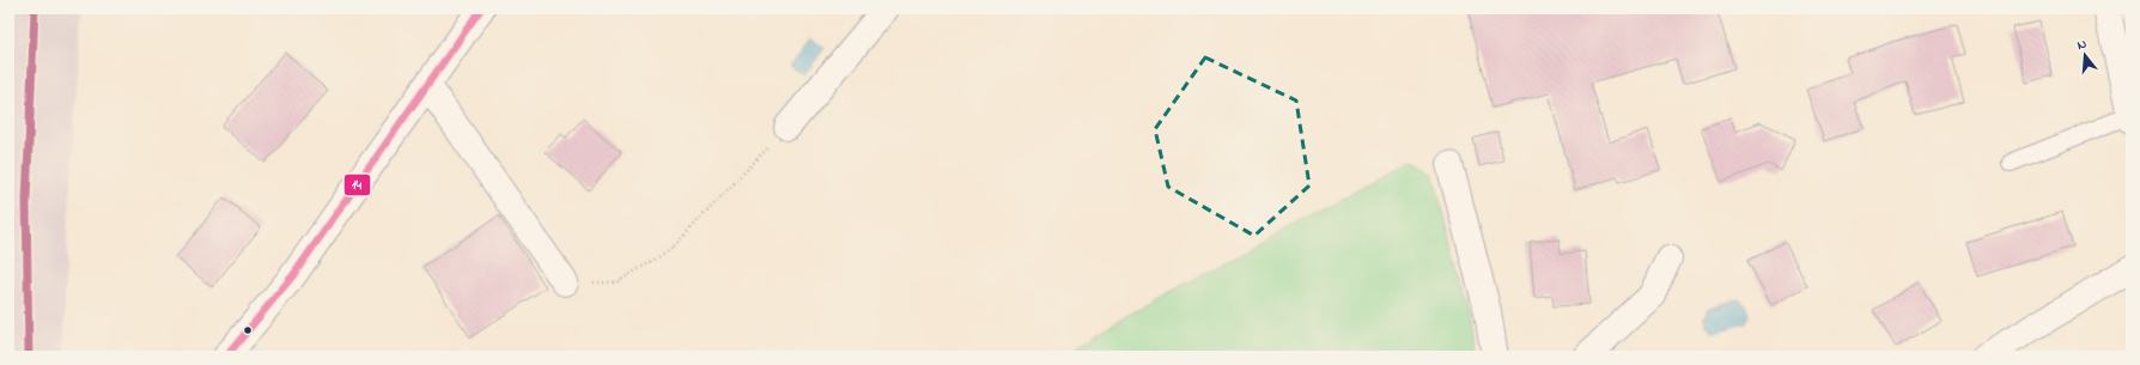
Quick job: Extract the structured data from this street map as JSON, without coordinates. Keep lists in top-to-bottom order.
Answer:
{
  "lines": ["transit line 14"],
  "north": "top"
}
